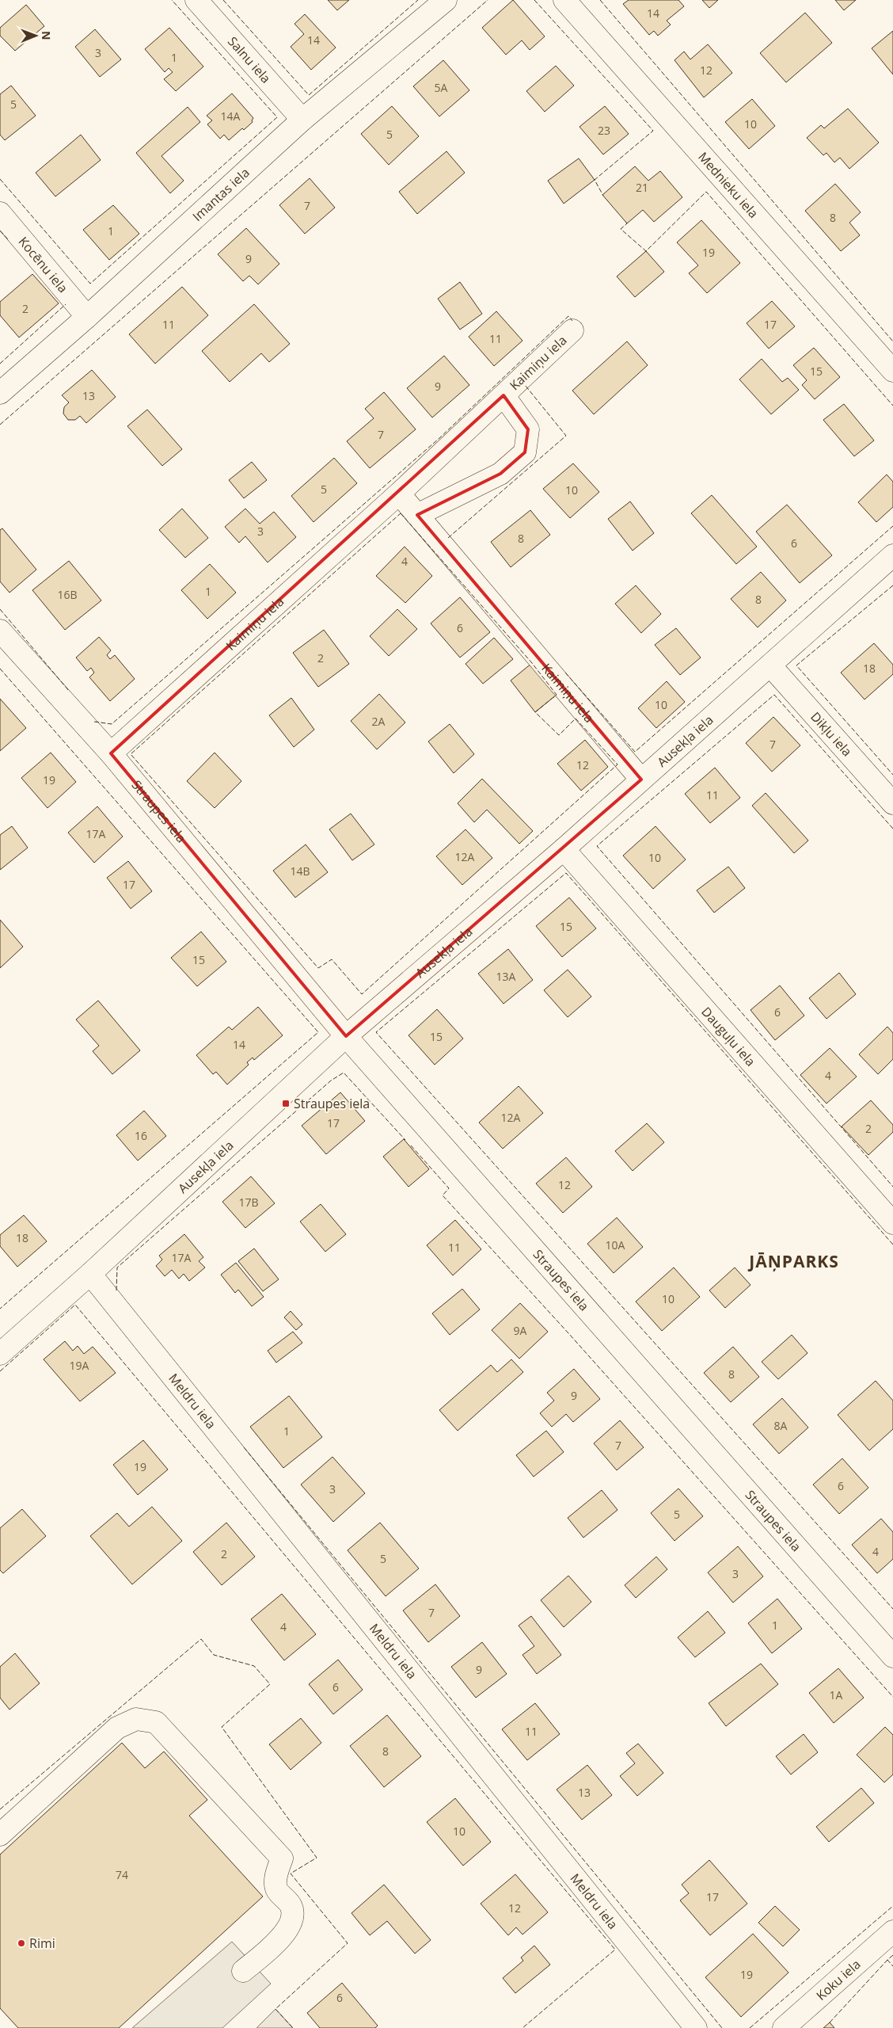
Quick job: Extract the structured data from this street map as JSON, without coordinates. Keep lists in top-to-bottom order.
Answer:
{
  "streets": {
    "street": [
      "Salnu iela",
      "Mednieku iela",
      "Imantas iela",
      "Kocēnu iela",
      "Kaimiņu iela",
      "Dikļu iela",
      "Ausekļa iela",
      "Straupes iela",
      "Dauguļu iela",
      "Meldru iela",
      "Koku iela"
    ]
  },
  "crossings": [
    ["Salnu iela", "Imantas iela"],
    ["Imantas iela", "Kocēnu iela"],
    ["Kaimiņu iela", "Ausekļa iela"],
    ["Kaimiņu iela", "Straupes iela"],
    ["Dikļu iela", "Ausekļa iela"],
    ["Ausekļa iela", "Straupes iela"],
    ["Ausekļa iela", "Dauguļu iela"],
    ["Ausekļa iela", "Meldru iela"]
  ],
  "districts": ["JĀŅPARKS"],
  "places": {
    "transit": ["Straupes iela"],
    "other": ["Rimi"]
  },
  "house_numbers": [
    "14",
    "14",
    "3",
    "1",
    "12",
    "5A",
    "5",
    "14A",
    "10",
    "23",
    "5",
    "21",
    "7",
    "8",
    "1",
    "19",
    "9",
    "2",
    "11",
    "17",
    "11",
    "15",
    "9",
    "13",
    "7",
    "5",
    "10",
    "3",
    "8",
    "6",
    "4",
    "1",
    "16B",
    "8",
    "6",
    "2",
    "18",
    "10",
    "2A",
    "7",
    "12",
    "19",
    "11",
    "17A",
    "12A",
    "10",
    "14B",
    "17",
    "15",
    "15",
    "13A",
    "6",
    "15",
    "14",
    "4",
    "12A",
    "17",
    "2",
    "16",
    "12",
    "17B",
    "18",
    "10A",
    "11",
    "17A",
    "10",
    "9A",
    "19A",
    "8",
    "9",
    "8A",
    "1",
    "7",
    "19",
    "6",
    "3",
    "5",
    "4",
    "2",
    "5",
    "3",
    "7",
    "1",
    "4",
    "9",
    "6",
    "1A",
    "11",
    "8",
    "13",
    "10",
    "74",
    "17",
    "12",
    "19",
    "6"
  ],
  "north": "right"
}
